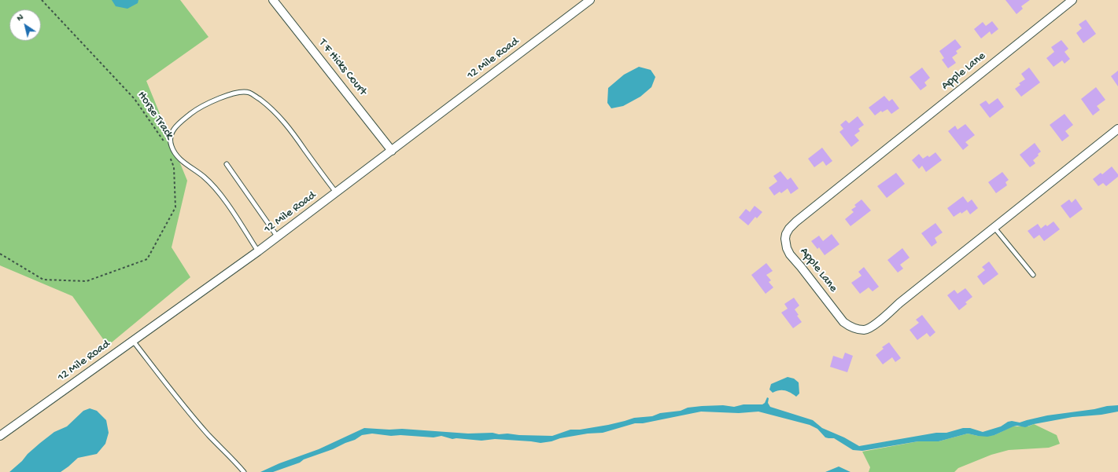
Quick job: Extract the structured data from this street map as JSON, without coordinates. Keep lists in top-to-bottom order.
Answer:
{
  "streets": {
    "street": ["12 Mile Road", "T F Hicks Court", "Apple Lane"],
    "path": ["Horse Track"]
  },
  "crossings": [
    ["12 Mile Road", "T F Hicks Court"]
  ],
  "north": "top left"
}
